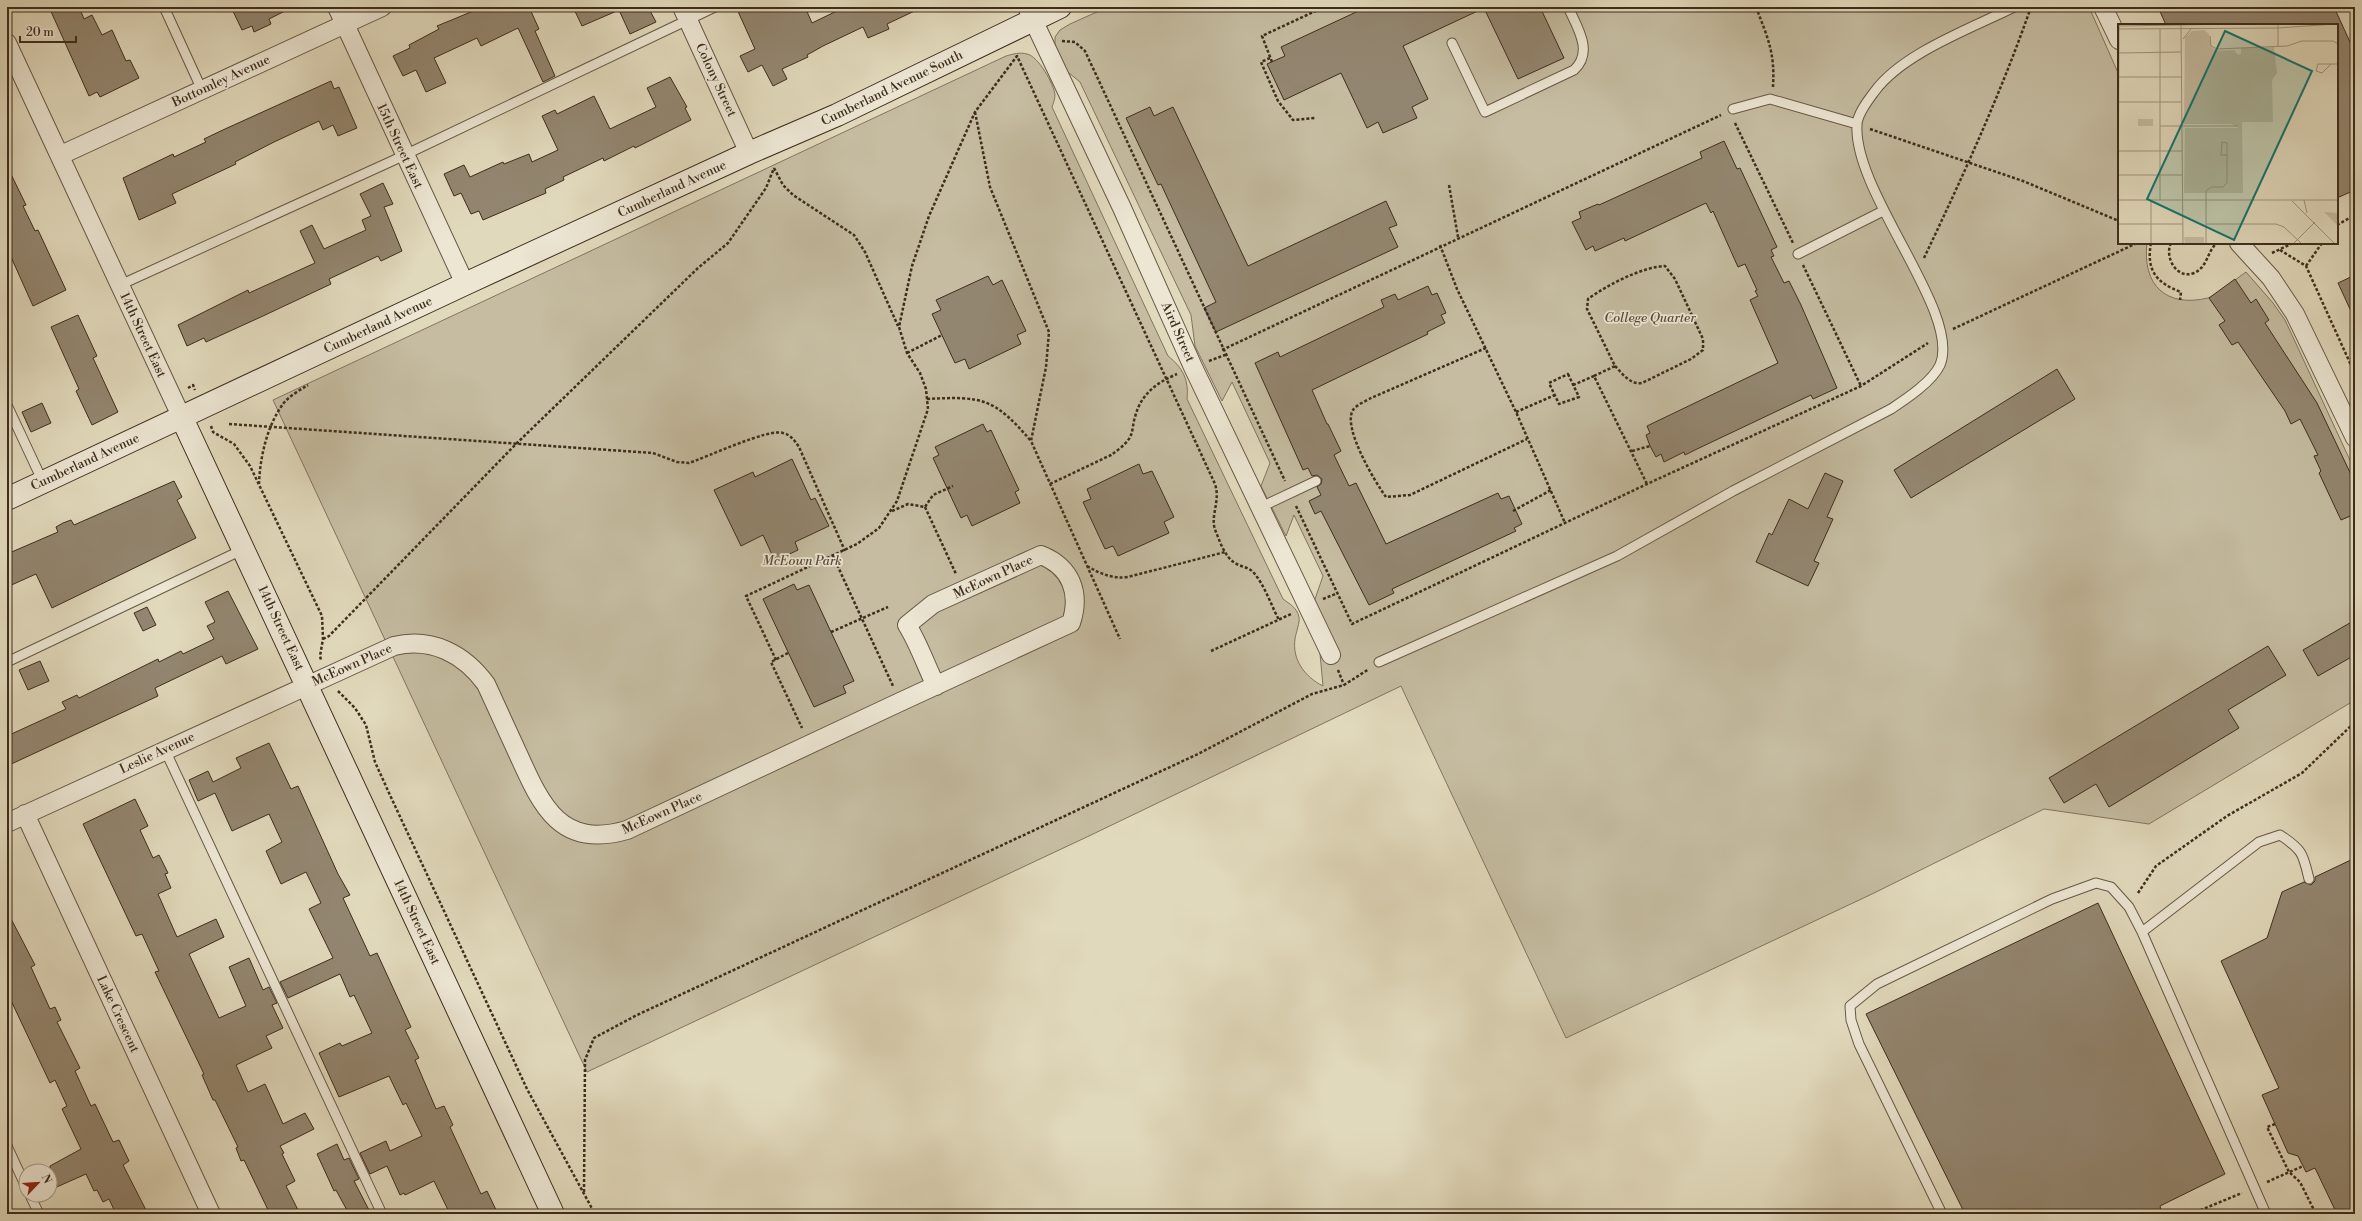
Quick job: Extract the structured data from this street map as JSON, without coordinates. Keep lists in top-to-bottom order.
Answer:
{
  "streets": {
    "main road": ["Cumberland Avenue South", "Cumberland Avenue", "14th Street East"],
    "street": [
      "Colony Street",
      "Bottomley Avenue",
      "15th Street East",
      "Aird Street",
      "McEown Place",
      "Leslie Avenue",
      "Lake Crescent"
    ]
  },
  "crossings": [
    ["Colony Street", "Cumberland Avenue South"],
    ["Colony Street", "Cumberland Avenue"],
    ["Bottomley Avenue", "15th Street East"],
    ["Bottomley Avenue", "14th Street East"],
    ["Cumberland Avenue South", "Cumberland Avenue"],
    ["Cumberland Avenue South", "Aird Street"],
    ["15th Street East", "Cumberland Avenue"],
    ["Cumberland Avenue", "14th Street East"],
    ["14th Street East", "McEown Place"],
    ["14th Street East", "Leslie Avenue"],
    ["McEown Place", "Leslie Avenue"],
    ["Leslie Avenue", "Lake Crescent"]
  ],
  "parks": ["College Quarter", "McEown Park"],
  "scale_bar": "20 m",
  "north": "top right"
}
